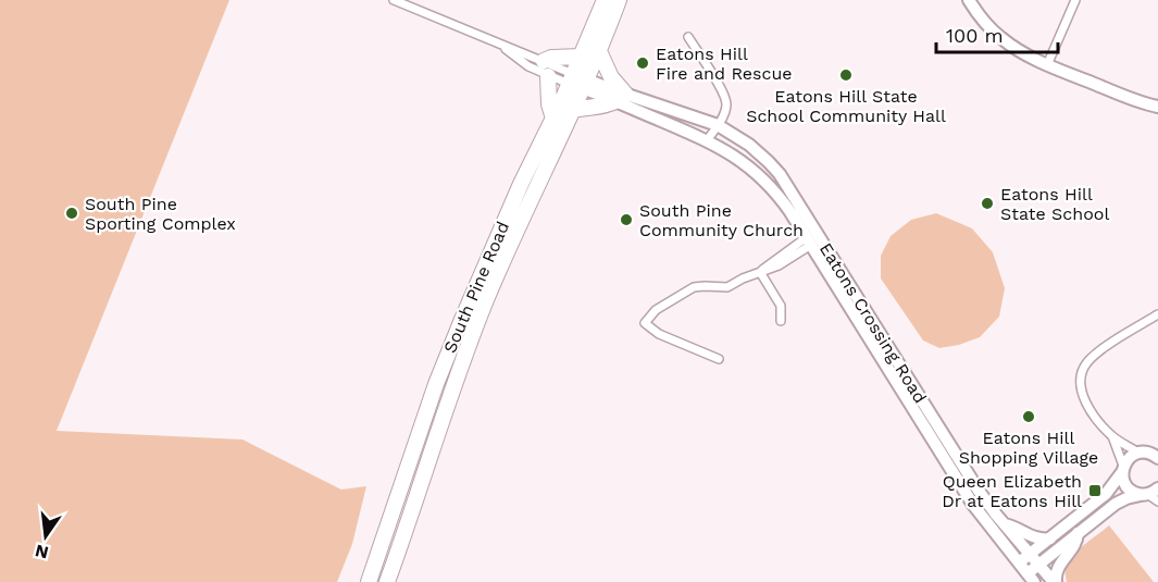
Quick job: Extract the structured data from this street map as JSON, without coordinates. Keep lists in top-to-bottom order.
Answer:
{
  "streets": {
    "highway": ["South Pine Road"],
    "main road": ["Eatons Crossing Road"]
  },
  "crossings": [
    ["South Pine Road", "Eatons Crossing Road"]
  ],
  "places": {
    "other": [
      "Eatons Hill Fire and Rescue",
      "Eatons Hill State School Community Hall",
      "Eatons Hill State School",
      "South Pine Sporting Complex",
      "South Pine Community Church",
      "Eatons Hill Shopping Village"
    ],
    "transit": ["Queen Elizabeth Dr at Eatons Hill"]
  },
  "scale_bar": "100 m",
  "north": "bottom"
}
